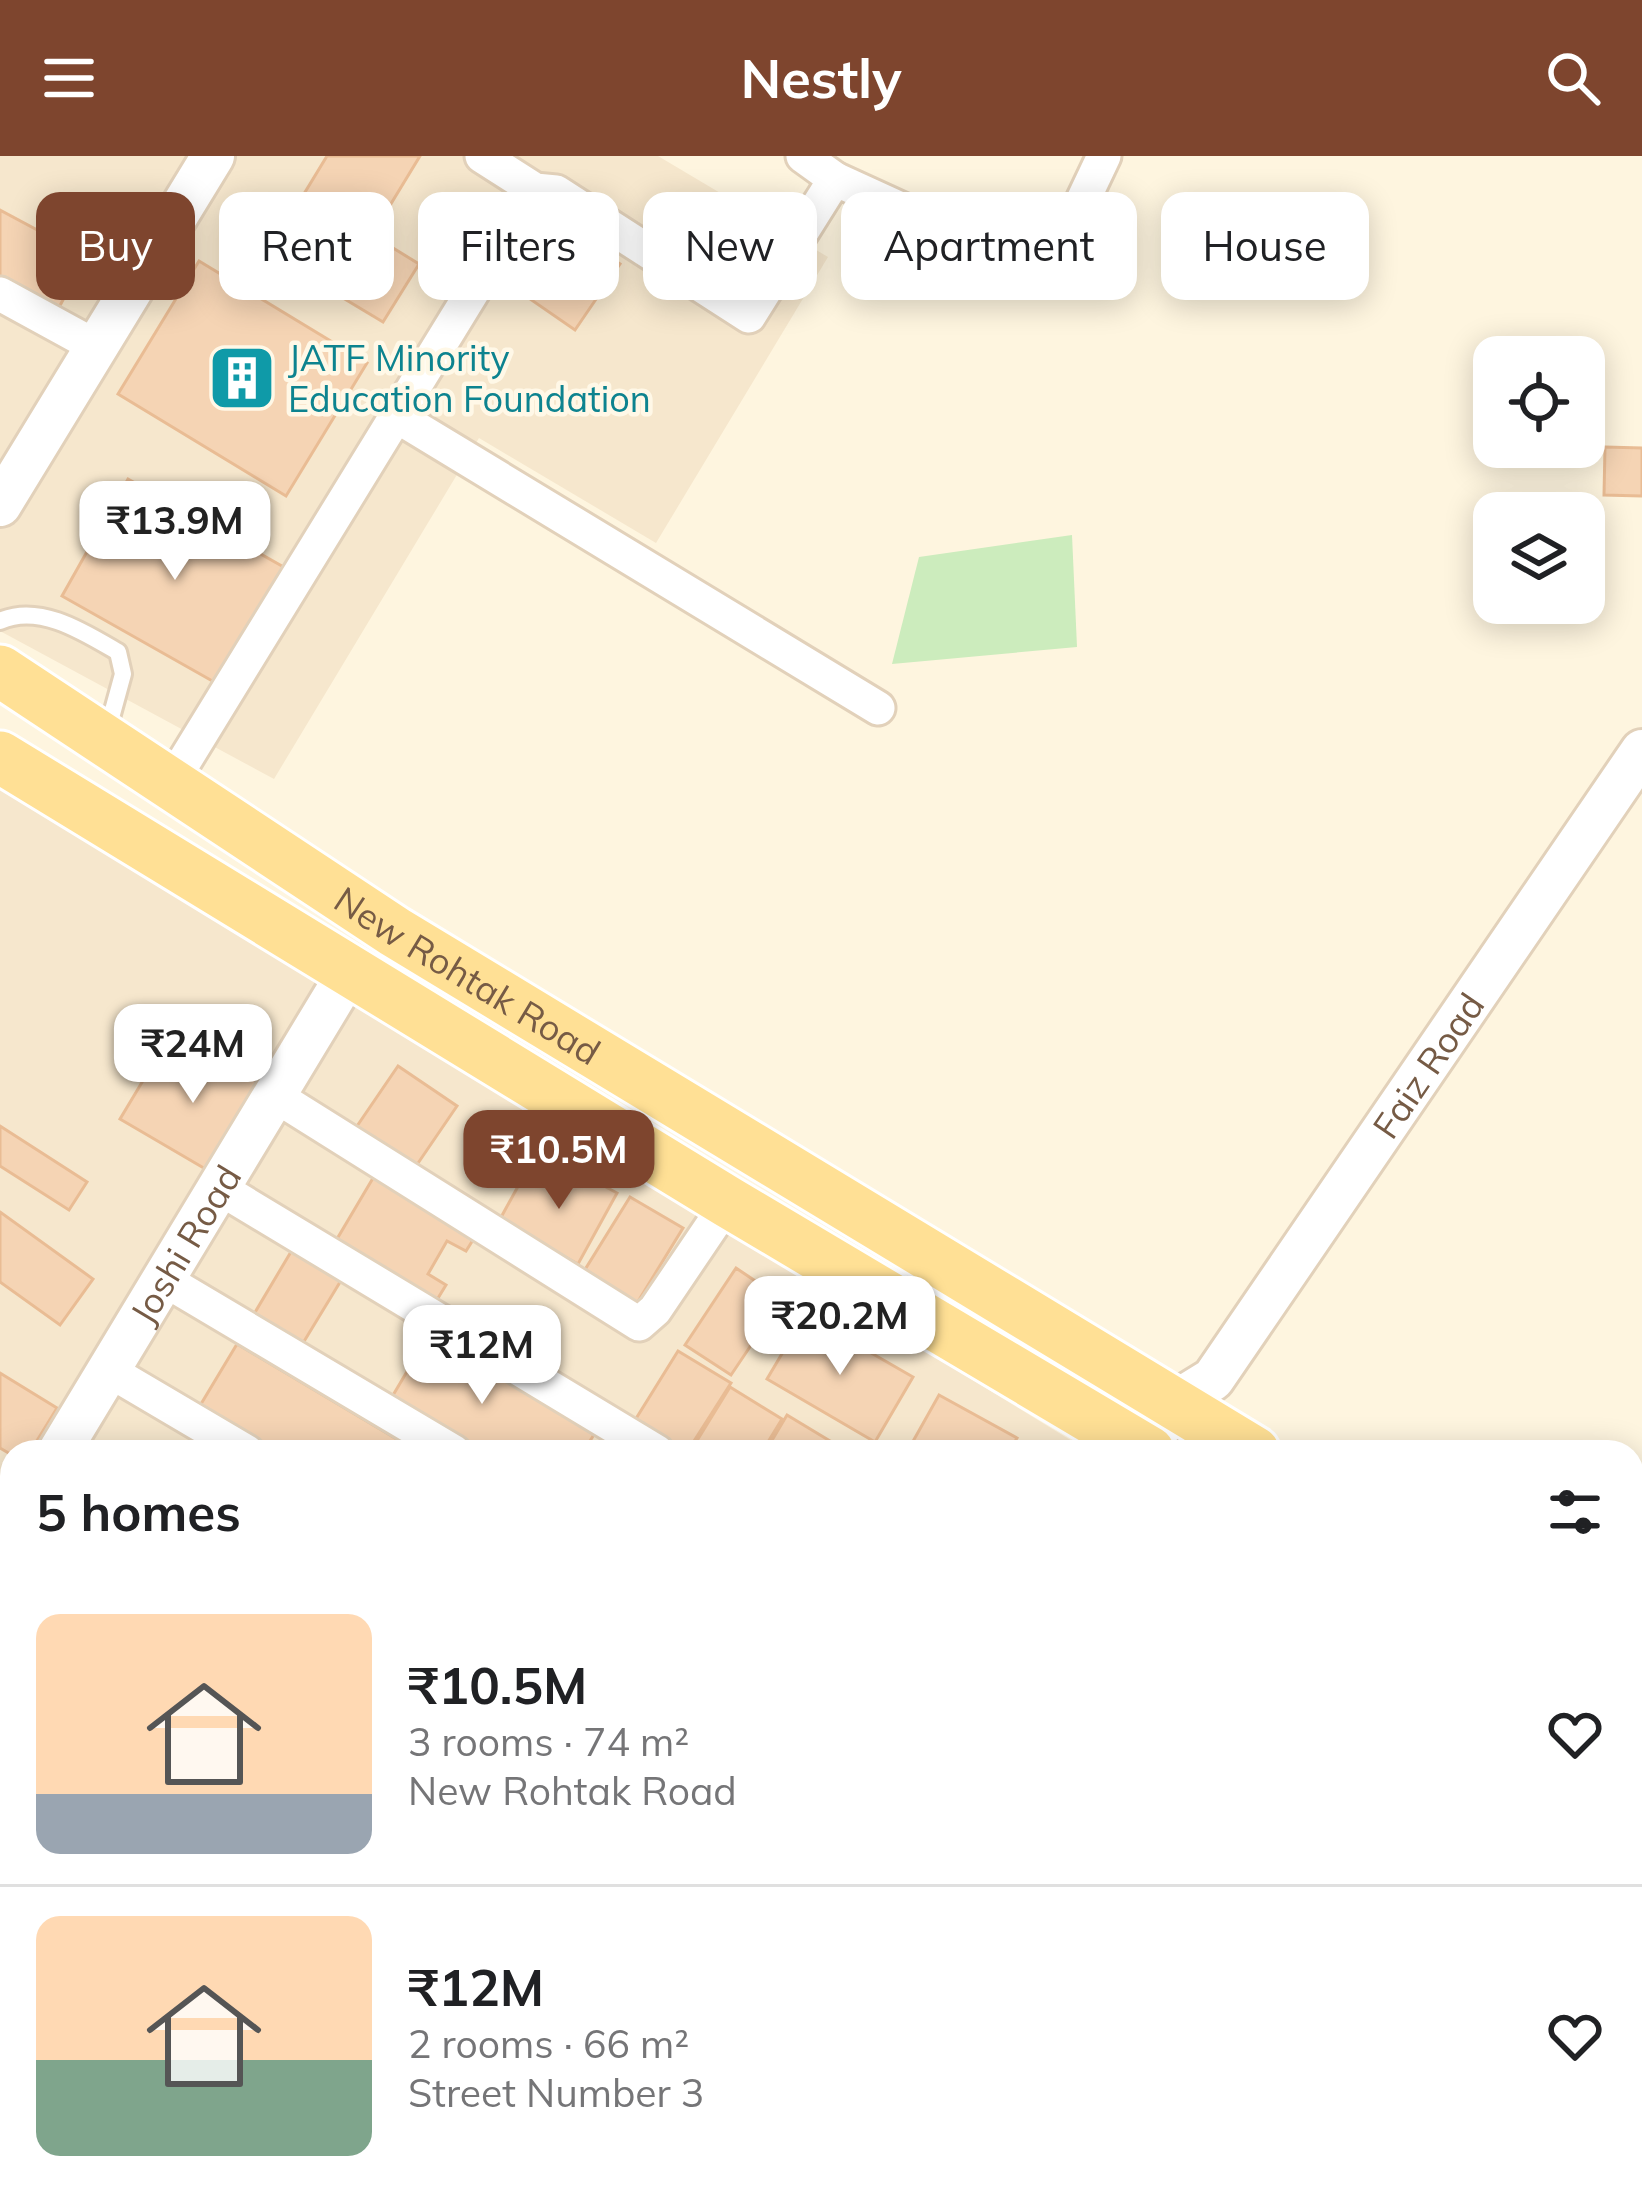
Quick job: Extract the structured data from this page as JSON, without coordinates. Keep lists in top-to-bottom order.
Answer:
{
  "streets": {
    "main road": ["New Rohtak Road"],
    "street": ["Faiz Road", "Joshi Road"]
  },
  "crossings": [
    ["New Rohtak Road", "Faiz Road"],
    ["New Rohtak Road", "Joshi Road"]
  ],
  "places": {
    "building": ["JATF Minority Education Foundation"]
  },
  "page": {
    "header": "Nestly",
    "chip": [
      "Buy",
      "Rent",
      "Filters",
      "New",
      "Apartment",
      "House"
    ],
    "price": [
      "₹13.9M",
      "₹24M",
      "₹10.5M",
      "₹20.2M",
      "₹12M"
    ],
    "heading": "5 homes",
    "list": [
      {
        "name": "₹10.5M",
        "note": "3 rooms · 74 m² · New Rohtak Road"
      },
      {
        "name": "₹12M",
        "note": "2 rooms · 66 m² · Street Number 3"
      }
    ]
  }
}
